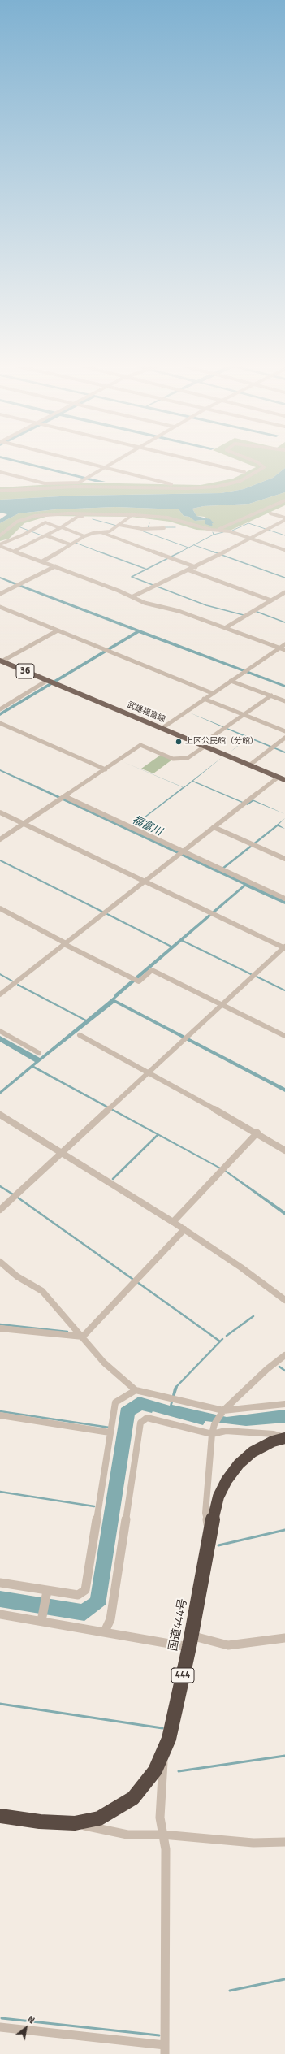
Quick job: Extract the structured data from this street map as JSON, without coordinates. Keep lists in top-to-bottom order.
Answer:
{
  "streets": {
    "highway": ["国道444号", "444"],
    "main road": ["36", "武雄福富線"]
  },
  "water": ["福富川"],
  "places": ["上区公民館（分館）"],
  "north": "top right"
}
